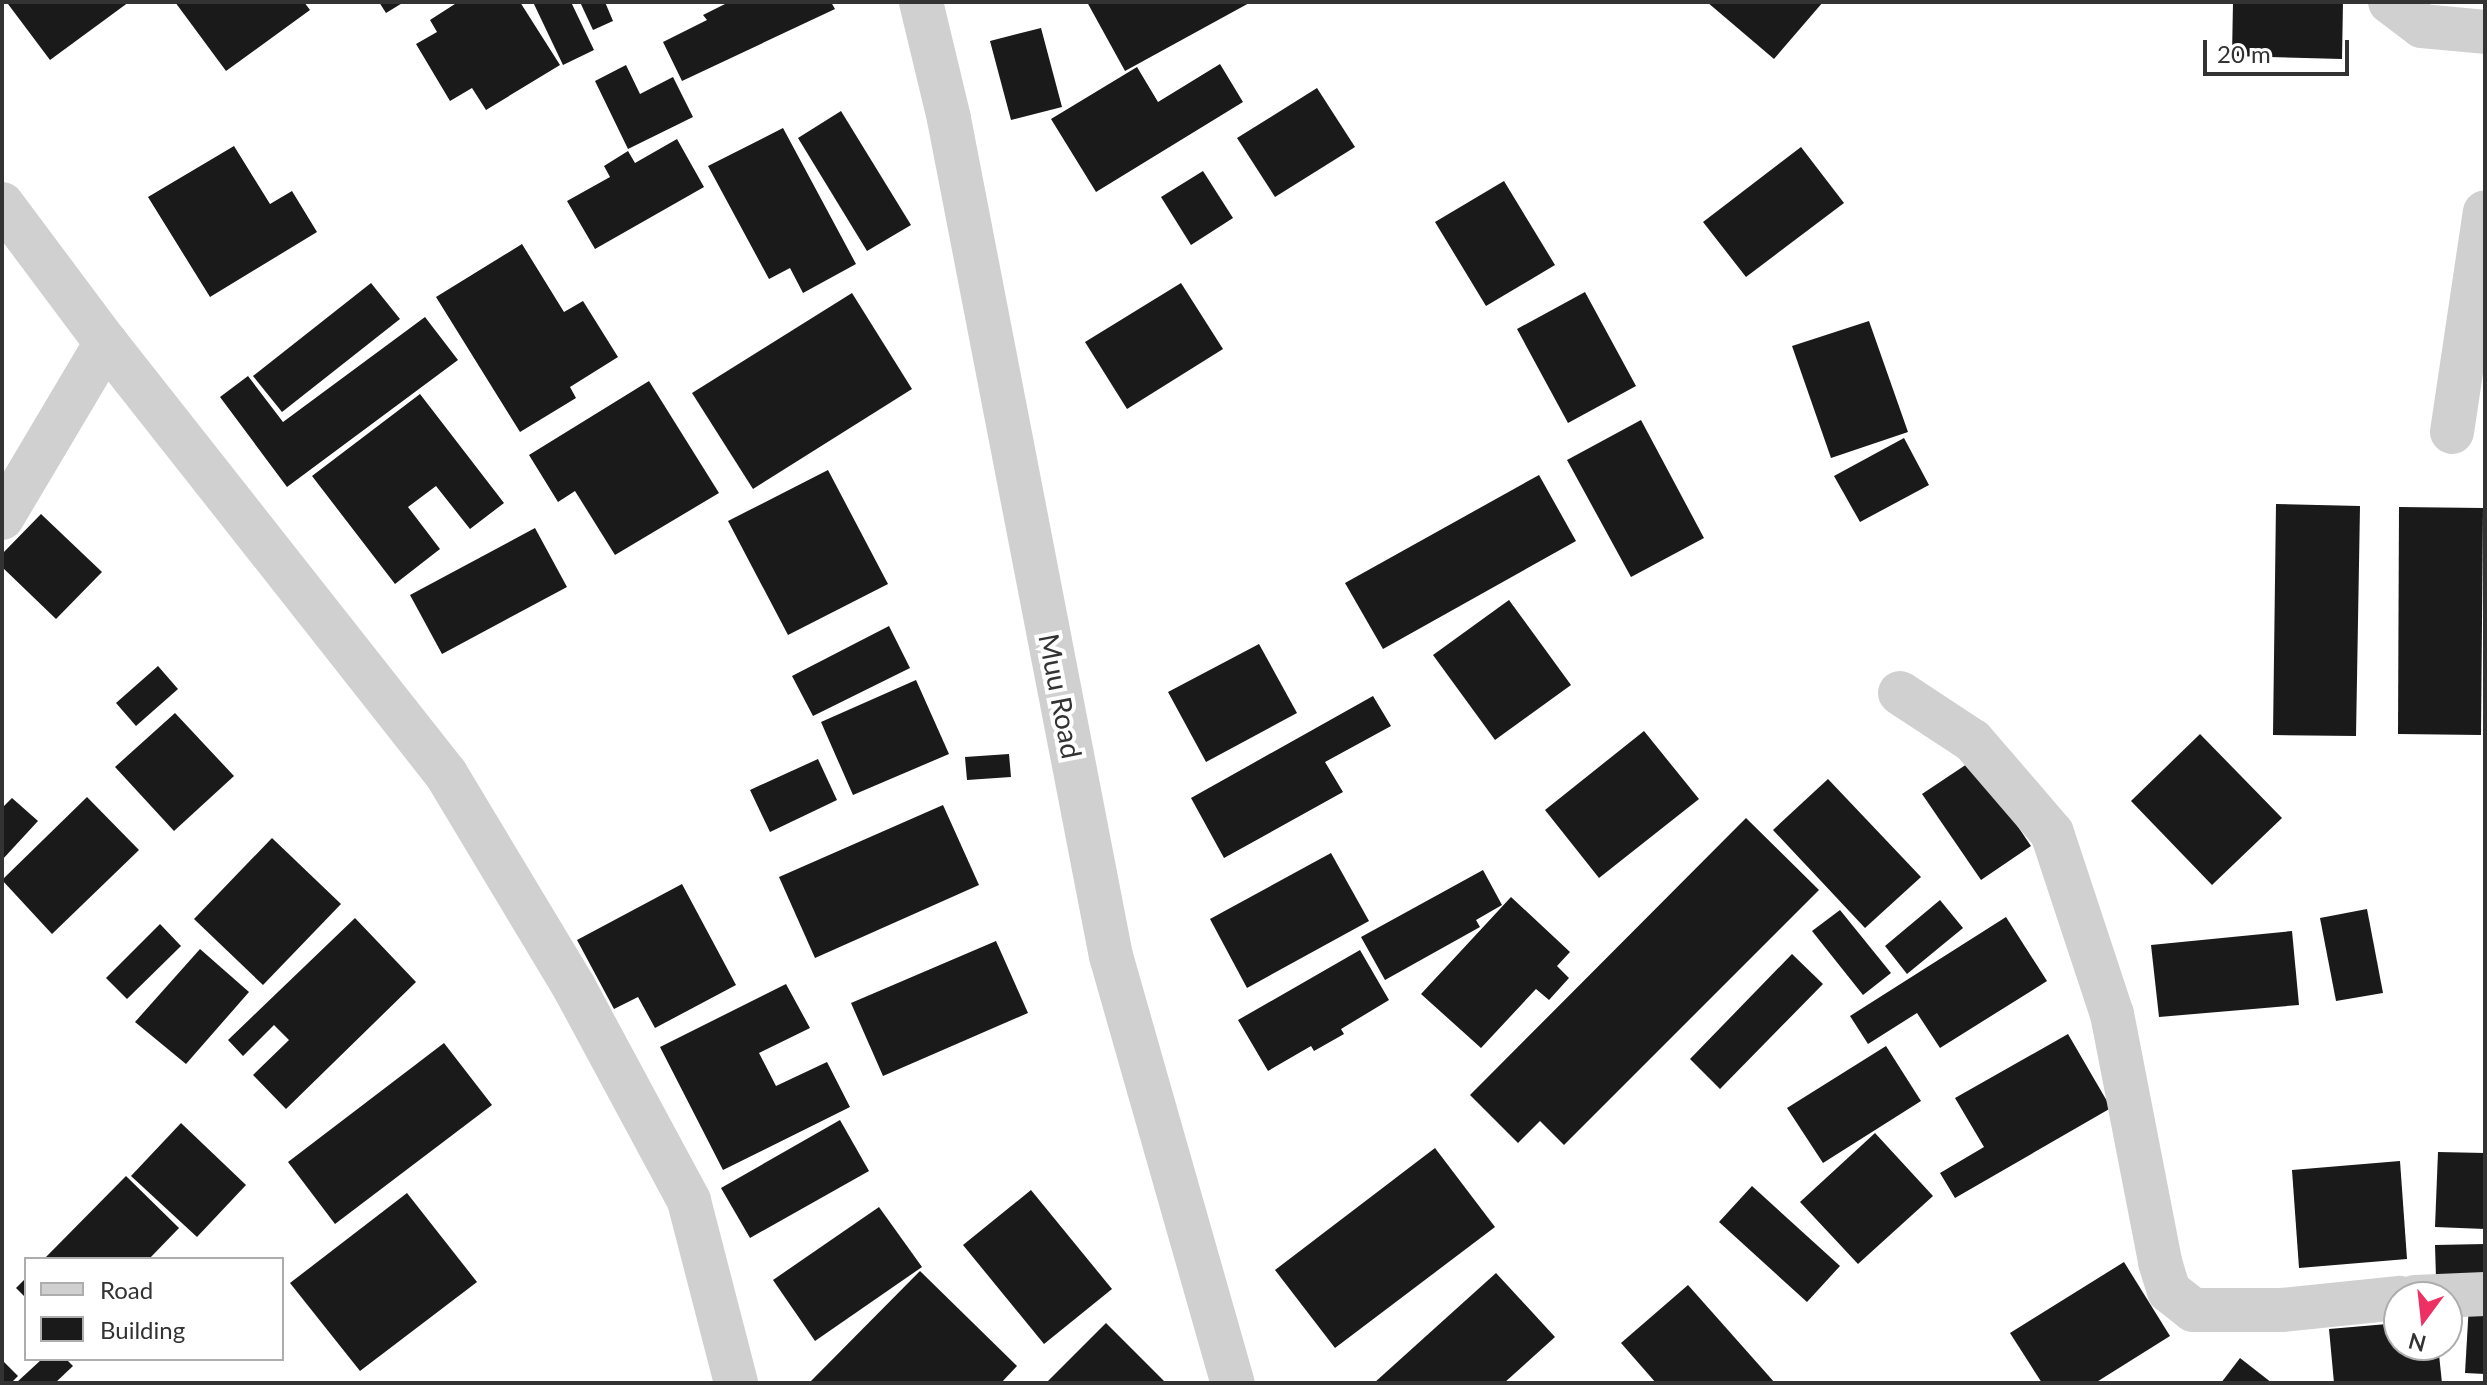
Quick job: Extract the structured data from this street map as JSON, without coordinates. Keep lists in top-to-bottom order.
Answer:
{
  "streets": {
    "street": ["Muu Road"]
  },
  "legend": ["Road", "Building"],
  "scale_bar": "20 m",
  "north": "bottom"
}
